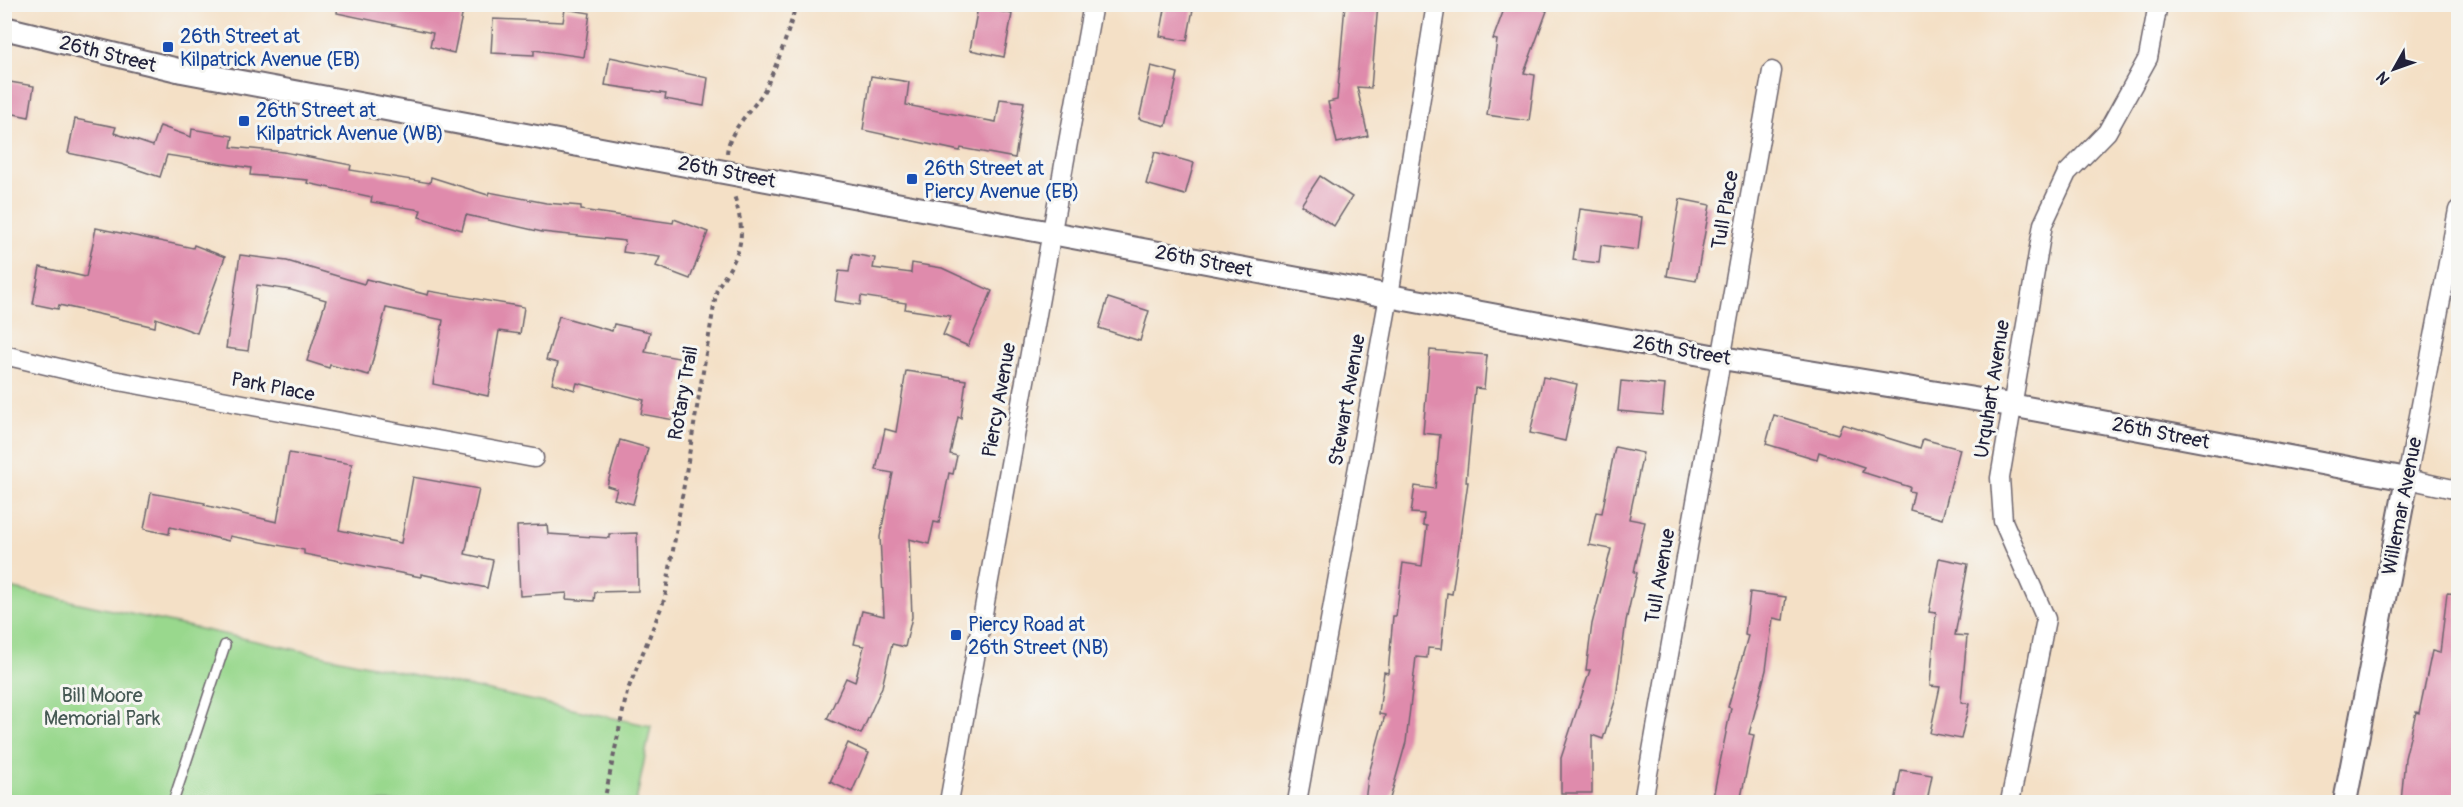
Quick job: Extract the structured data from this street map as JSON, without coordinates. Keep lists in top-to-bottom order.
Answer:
{
  "streets": {
    "street": [
      "26th Street",
      "Tull Place",
      "Park Place",
      "Urquhart Avenue",
      "Piercy Avenue",
      "Stewart Avenue",
      "Willemar Avenue",
      "Tull Avenue"
    ],
    "path": ["Rotary Trail"]
  },
  "crossings": [
    ["26th Street", "Tull Place"],
    ["26th Street", "Urquhart Avenue"],
    ["26th Street", "Rotary Trail"],
    ["26th Street", "Piercy Avenue"],
    ["26th Street", "Stewart Avenue"],
    ["26th Street", "Willemar Avenue"],
    ["26th Street", "Tull Avenue"],
    ["Tull Place", "Tull Avenue"]
  ],
  "parks": ["Bill Moore Memorial Park"],
  "places": {
    "transit": [
      "26th Street at Kilpatrick Avenue (EB)",
      "26th Street at Kilpatrick Avenue (WB)",
      "26th Street at Piercy Avenue (EB)",
      "Piercy Road at 26th Street (NB)"
    ]
  },
  "north": "bottom left"
}
